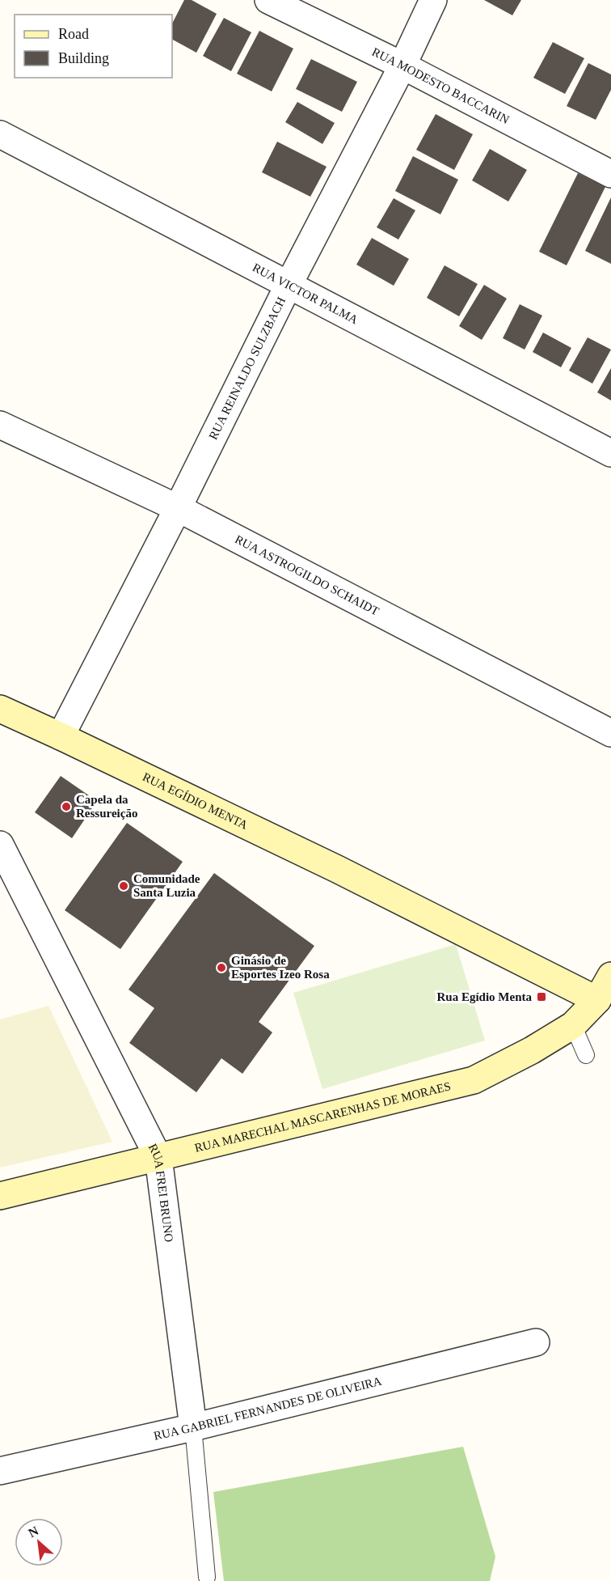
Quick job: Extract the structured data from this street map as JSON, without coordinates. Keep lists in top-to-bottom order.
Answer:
{
  "streets": {
    "street": [
      "RUA MODESTO BACCARIN",
      "RUA VICTOR PALMA",
      "RUA REINALDO SULZBACH",
      "RUA ASTROGILDO SCHAIDT",
      "RUA EGÍDIO MENTA",
      "RUA MARECHAL MASCARENHAS DE MORAES",
      "RUA FREI BRUNO",
      "RUA GABRIEL FERNANDES DE OLIVEIRA"
    ]
  },
  "crossings": [
    ["RUA MODESTO BACCARIN", "RUA REINALDO SULZBACH"],
    ["RUA VICTOR PALMA", "RUA REINALDO SULZBACH"],
    ["RUA REINALDO SULZBACH", "RUA ASTROGILDO SCHAIDT"],
    ["RUA REINALDO SULZBACH", "RUA EGÍDIO MENTA"],
    ["RUA EGÍDIO MENTA", "RUA MARECHAL MASCARENHAS DE MORAES"],
    ["RUA MARECHAL MASCARENHAS DE MORAES", "RUA FREI BRUNO"],
    ["RUA FREI BRUNO", "RUA GABRIEL FERNANDES DE OLIVEIRA"]
  ],
  "places": {
    "other": ["Capela da Ressureição", "Comunidade Santa Luzia", "Ginásio de Esportes Izeo Rosa"],
    "transit": ["Rua Egídio Menta"]
  },
  "legend": ["Road", "Building"],
  "north": "top left"
}
